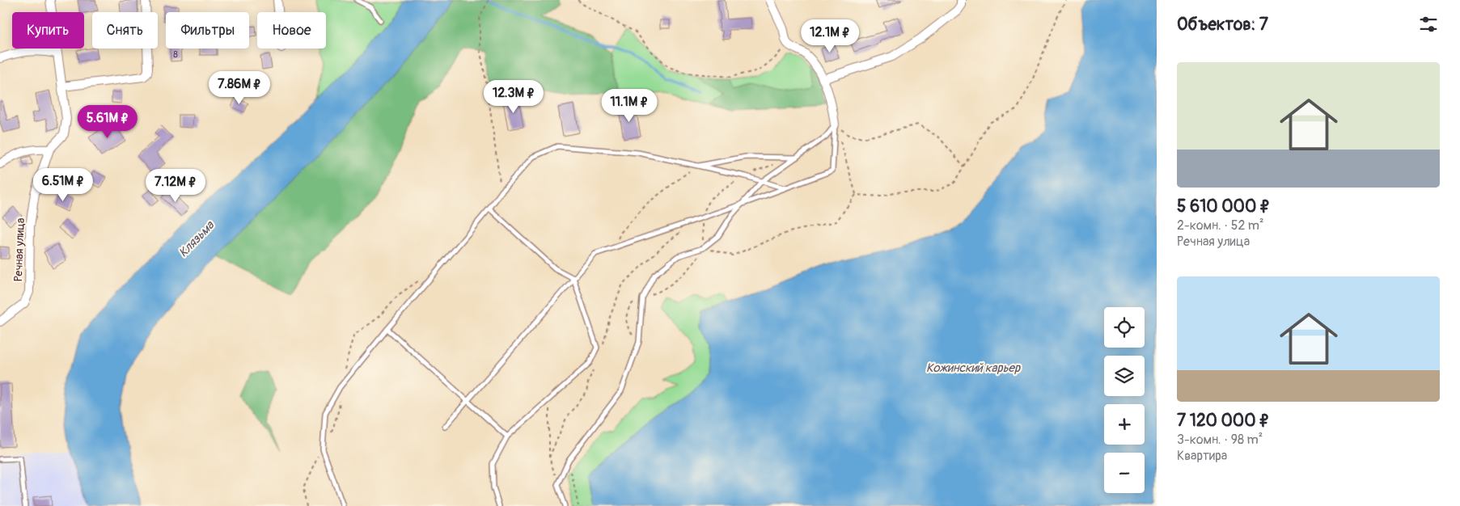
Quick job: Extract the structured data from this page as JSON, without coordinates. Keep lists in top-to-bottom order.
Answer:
{
  "streets": {
    "street": ["Речная улица"]
  },
  "water": ["Клязьма", "Кожинский карьер"],
  "house_numbers": ["8"],
  "page": {
    "heading": "Объектов: 7",
    "chip": [
      "Купить",
      "Снять",
      "Фильтры",
      "Новое"
    ],
    "price": [
      "12.1M ₽",
      "7.86M ₽",
      "12.3M ₽",
      "11.1M ₽",
      "5.61M ₽",
      "6.51M ₽",
      "7.12M ₽"
    ],
    "list": [
      {
        "name": "5 610 000 ₽",
        "note": "2-комн. · 52 m² · Речная улица"
      },
      {
        "name": "7 120 000 ₽",
        "note": "3-комн. · 98 m² · Квартира"
      }
    ],
    "map_buttons": ["+", "−"]
  }
}
